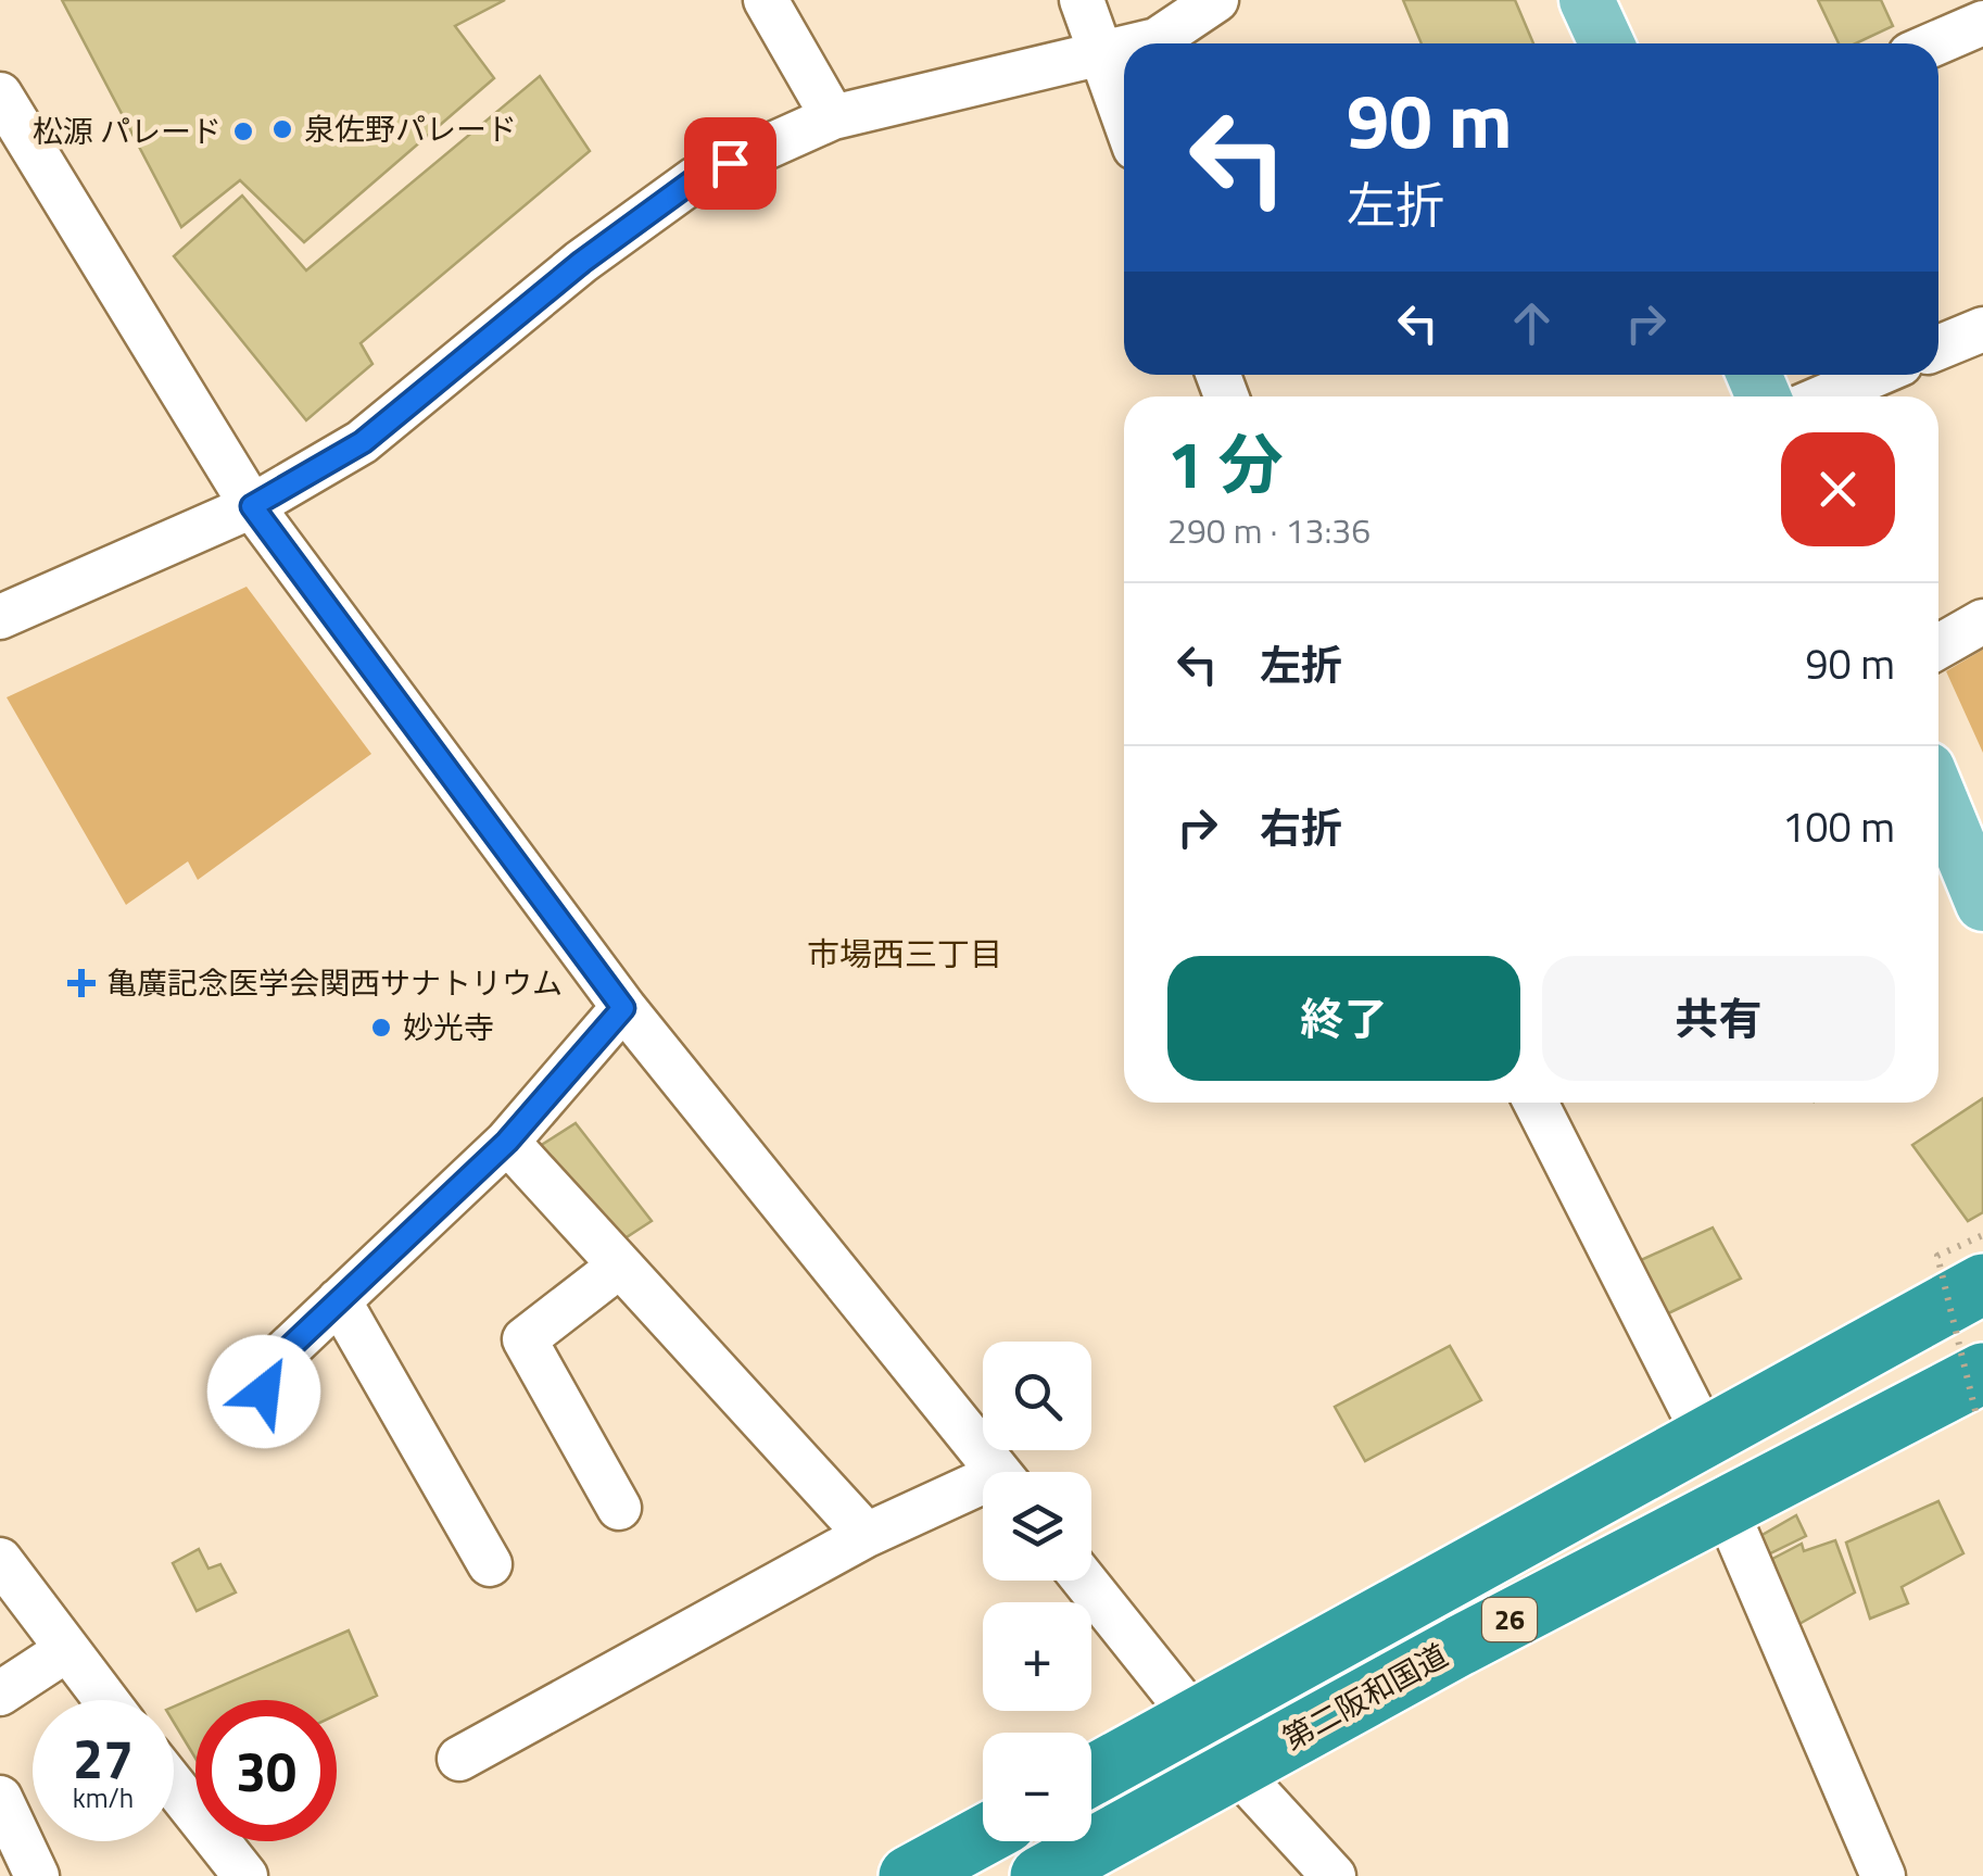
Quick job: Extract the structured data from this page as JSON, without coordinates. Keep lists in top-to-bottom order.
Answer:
{
  "streets": {
    "highway": ["26", "第二阪和国道"]
  },
  "districts": ["市場西三丁目"],
  "places": {
    "other": ["泉佐野パレード", "松源 パレード", "妙光寺"],
    "health": ["亀廣記念医学会関西サナトリウム"]
  },
  "page": {
    "turn": ["90 m", "左折"],
    "heading": ["1 分", "290 m · 13:36"],
    "list": [
      {
        "name": "左折",
        "value": "90 m"
      },
      {
        "name": "右折",
        "value": "100 m"
      }
    ],
    "buttons": ["終了", "共有"],
    "map_buttons": ["+", "−"],
    "speed": "27 km/h",
    "limit": "30"
  }
}
